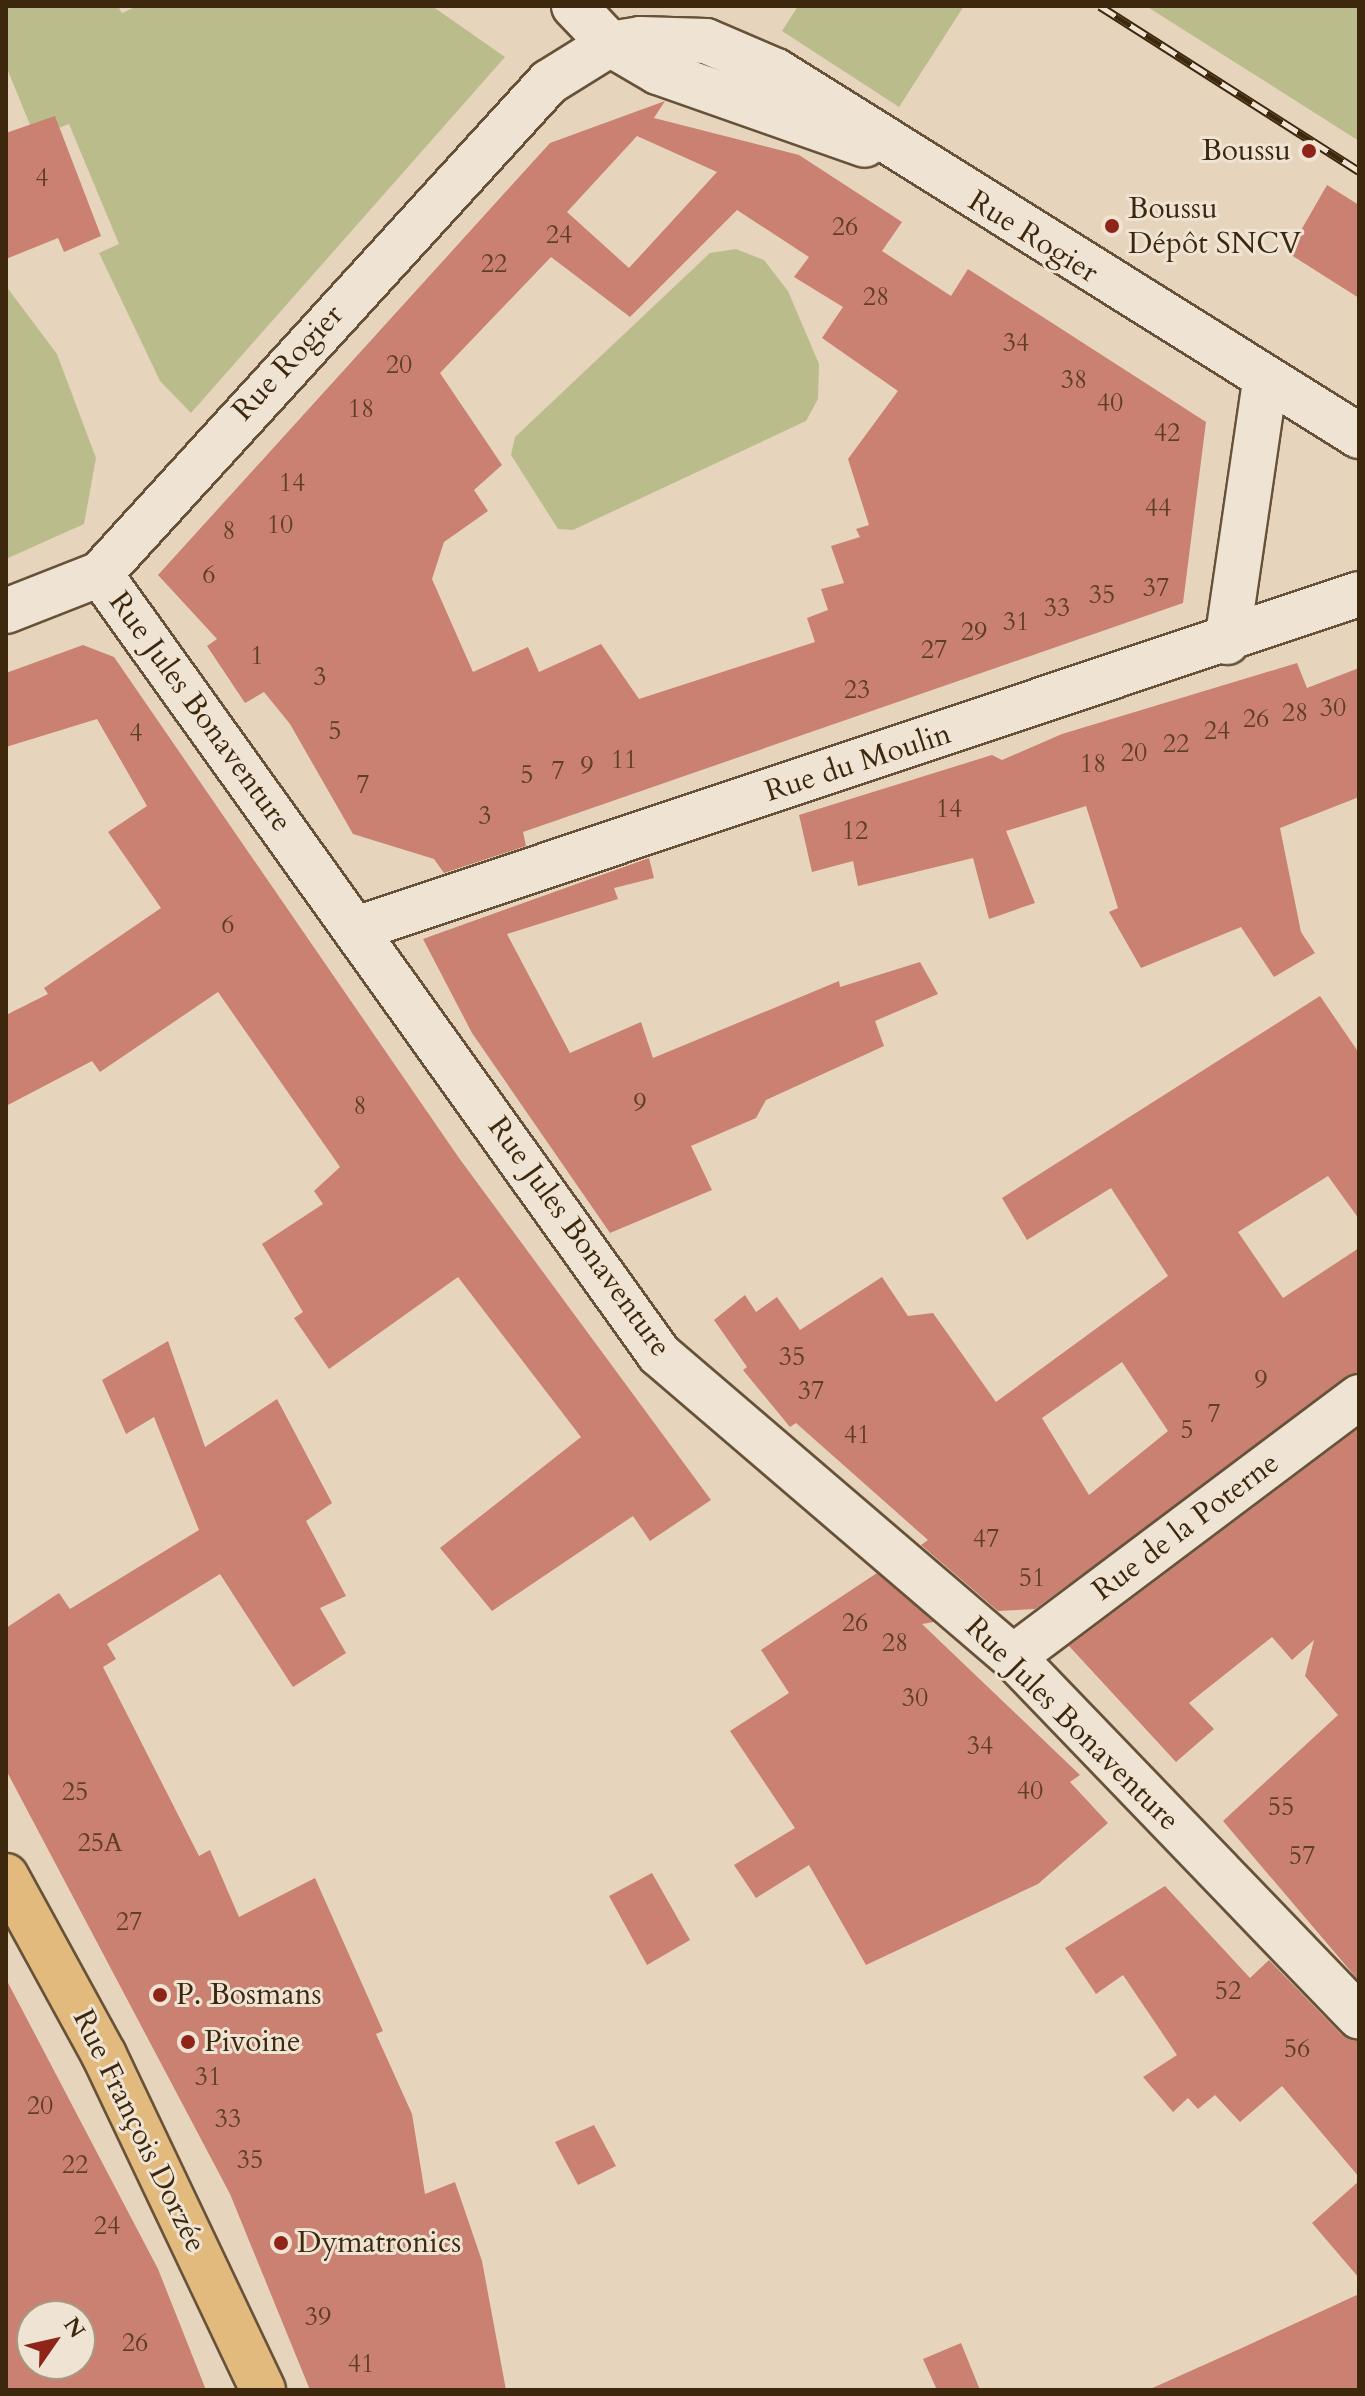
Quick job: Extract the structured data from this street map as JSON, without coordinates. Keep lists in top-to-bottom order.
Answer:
{
  "streets": {
    "main road": ["Rue François Dorzée"],
    "street": [
      "Rue Rogier",
      "Rue Jules Bonaventure",
      "Rue du Moulin",
      "Rue de la Poterne"
    ]
  },
  "crossings": [
    ["Rue Rogier", "Rue Jules Bonaventure"],
    ["Rue Jules Bonaventure", "Rue du Moulin"],
    ["Rue Jules Bonaventure", "Rue de la Poterne"]
  ],
  "places": [
    "Boussu",
    "Boussu Dépôt SNCV",
    "P. Bosmans",
    "Pivoine",
    "Dymatronics"
  ],
  "house_numbers": [
    "4",
    "26",
    "24",
    "22",
    "28",
    "34",
    "20",
    "38",
    "40",
    "18",
    "42",
    "14",
    "44",
    "10",
    "8",
    "6",
    "37",
    "35",
    "33",
    "31",
    "29",
    "27",
    "1",
    "3",
    "23",
    "30",
    "28",
    "26",
    "5",
    "24",
    "4",
    "22",
    "20",
    "11",
    "18",
    "9",
    "7",
    "5",
    "7",
    "14",
    "3",
    "12",
    "6",
    "9",
    "8",
    "35",
    "9",
    "37",
    "7",
    "5",
    "41",
    "47",
    "51",
    "26",
    "28",
    "30",
    "34",
    "40",
    "25",
    "55",
    "25A",
    "57",
    "27",
    "52",
    "56",
    "31",
    "20",
    "33",
    "35",
    "22",
    "24",
    "39",
    "26",
    "41"
  ],
  "north": "top right"
}
